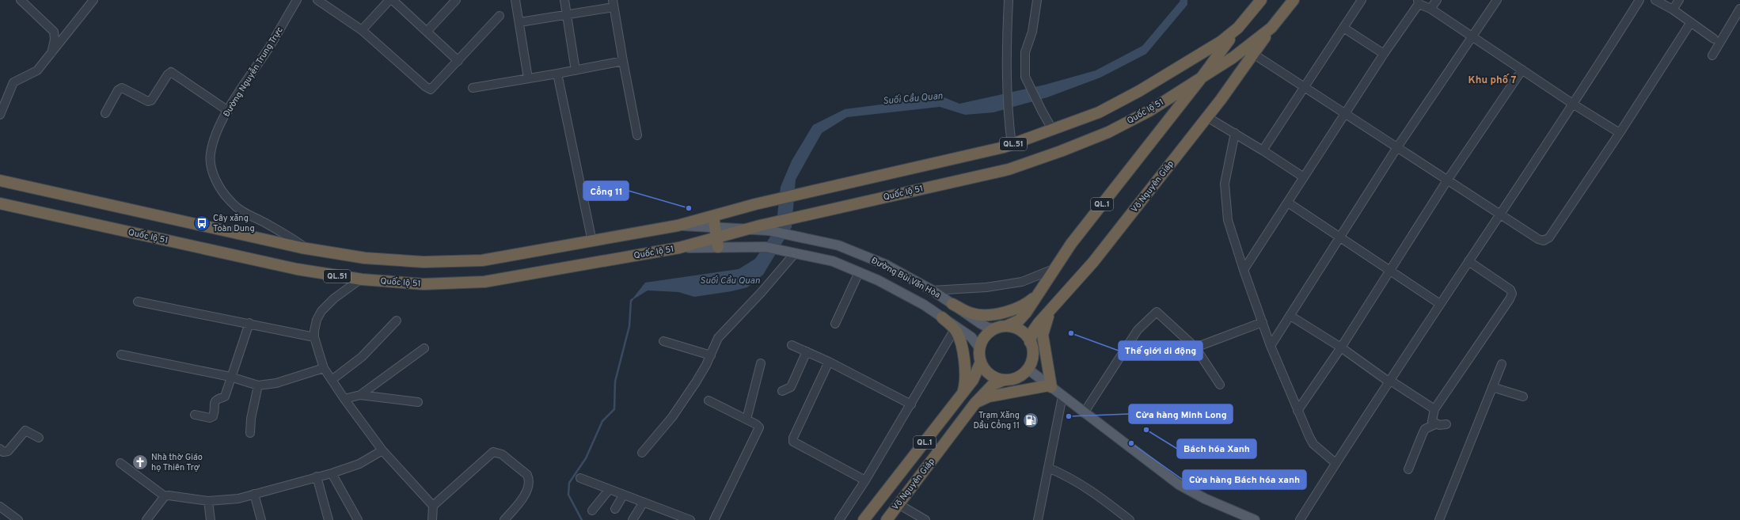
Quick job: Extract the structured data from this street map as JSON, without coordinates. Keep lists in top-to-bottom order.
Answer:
{
  "streets": {
    "highway": [
      "Quốc lộ 51",
      "QL.51",
      "Võ Nguyên Giáp",
      "QL.1"
    ],
    "main road": ["Đường Bùi Văn Hòa"],
    "street": ["Đường Nguyễn Trung Trực"]
  },
  "crossings": [
    ["Đường Nguyễn Trung Trực", "QL.51"],
    ["Quốc lộ 51", "QL.1"],
    ["Quốc lộ 51", "Đường Bùi Văn Hòa"],
    ["QL.51", "Võ Nguyên Giáp"],
    ["QL.51", "QL.1"],
    ["Võ Nguyên Giáp", "QL.1"],
    ["Võ Nguyên Giáp", "Đường Bùi Văn Hòa"],
    ["QL.1", "Đường Bùi Văn Hòa"]
  ],
  "districts": ["Khu phố 7"],
  "water": ["Suối Cầu Quan"],
  "places": {
    "other": [
      "Cổng 11",
      "Thế giới di động",
      "Cửa hàng Minh Long",
      "Bách hóa Xanh",
      "Cửa hàng Bách hóa xanh"
    ],
    "bus stop": ["Cây xăng Toàn Dung"],
    "fuel station": ["Trạm Xăng Dầu Cổng 11"],
    "church": ["Nhà thờ Giáo họ Thiên Trợ"]
  }
}
